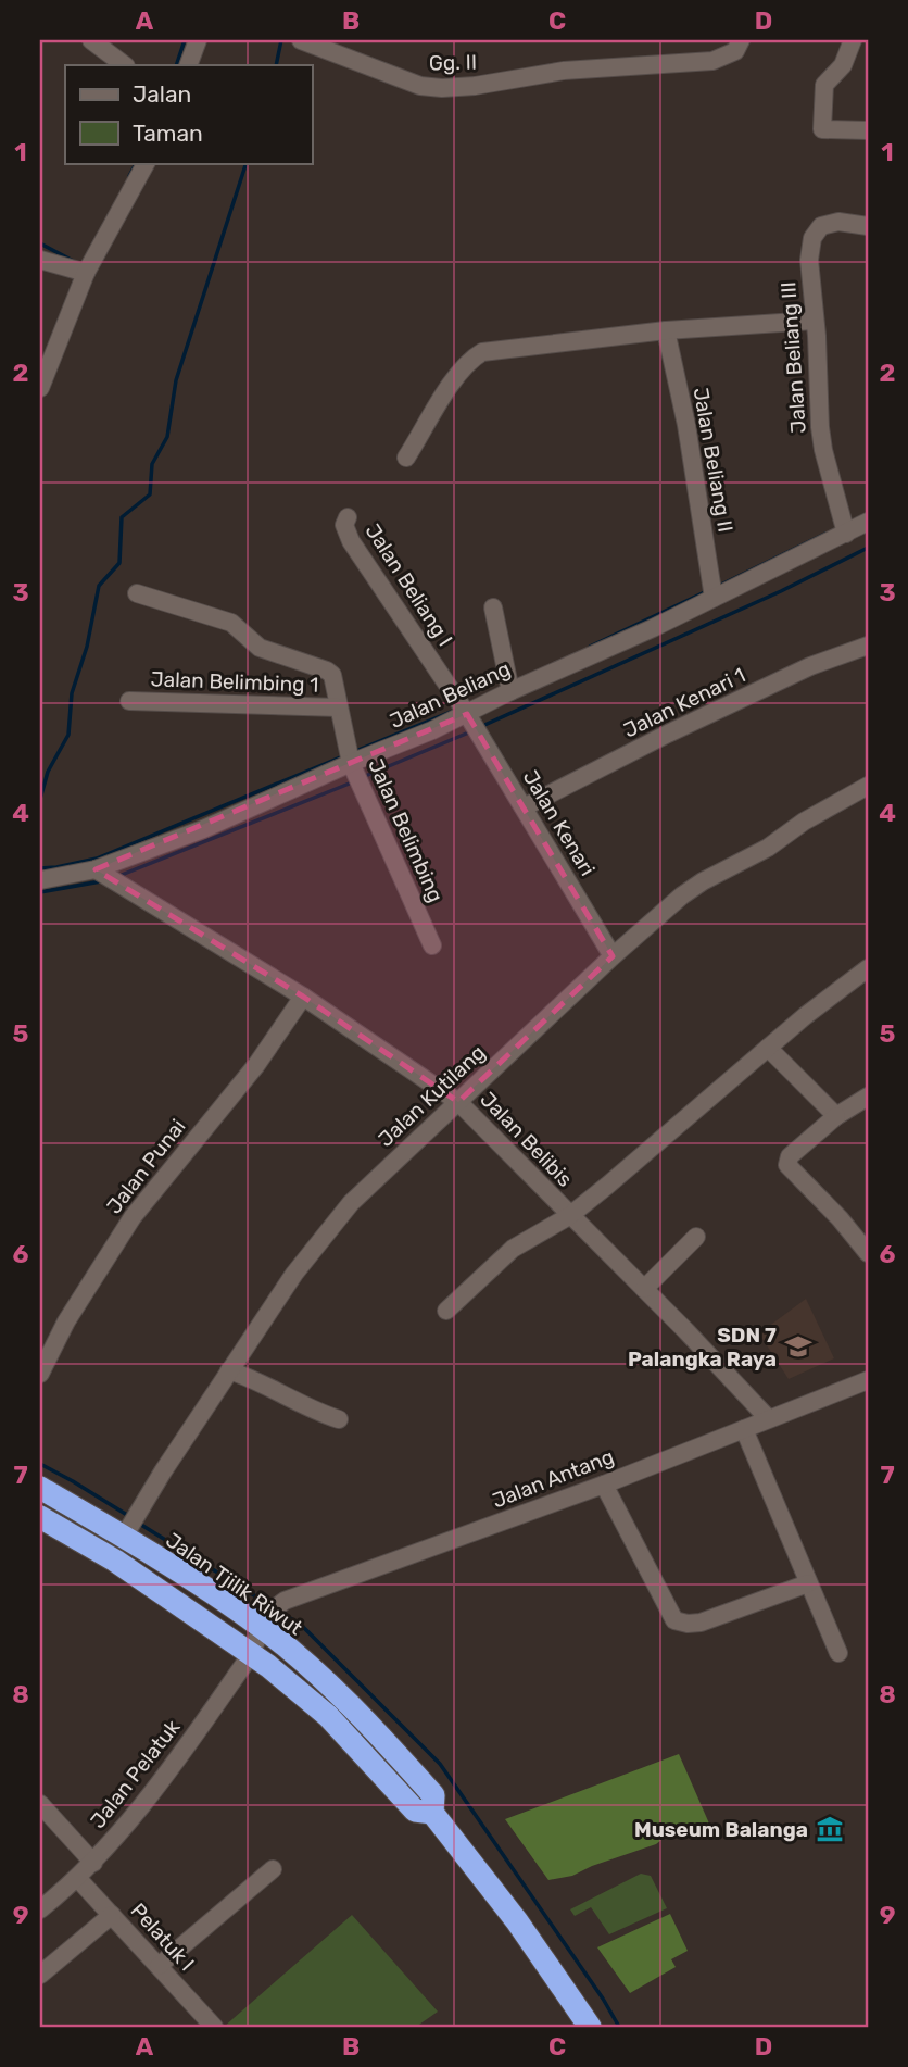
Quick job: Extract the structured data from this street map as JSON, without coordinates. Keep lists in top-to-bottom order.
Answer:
{
  "streets": {
    "highway": ["Jalan Tjilik Riwut"],
    "street": [
      "Gg. II",
      "Jalan Beliang III",
      "Jalan Beliang II",
      "Jalan Beliang I",
      "Jalan Belimbing 1",
      "Jalan Beliang",
      "Jalan Kenari 1",
      "Jalan Kenari",
      "Jalan Belimbing",
      "Jalan Kutilang",
      "Jalan Belibis",
      "Jalan Punai",
      "Jalan Antang",
      "Jalan Pelatuk",
      "Pelatuk I"
    ]
  },
  "crossings": [
    ["Jalan Beliang III", "Jalan Beliang"],
    ["Jalan Beliang II", "Jalan Beliang"],
    ["Jalan Beliang I", "Jalan Beliang"],
    ["Jalan Beliang I", "Jalan Kenari"],
    ["Jalan Belimbing 1", "Jalan Belimbing"],
    ["Jalan Beliang", "Jalan Kenari"],
    ["Jalan Beliang", "Jalan Belimbing"],
    ["Jalan Beliang", "Jalan Belibis"],
    ["Jalan Kenari 1", "Jalan Kenari"],
    ["Jalan Kenari", "Jalan Kutilang"],
    ["Jalan Kutilang", "Jalan Belibis"],
    ["Jalan Kutilang", "Jalan Tjilik Riwut"],
    ["Jalan Belibis", "Jalan Punai"],
    ["Jalan Belibis", "Jalan Antang"],
    ["Jalan Antang", "Jalan Tjilik Riwut"],
    ["Jalan Antang", "Jalan Pelatuk"],
    ["Jalan Tjilik Riwut", "Jalan Pelatuk"],
    ["Jalan Pelatuk", "Pelatuk I"]
  ],
  "places": {
    "school or university": ["SDN 7 Palangka Raya"],
    "museum": ["Museum Balanga"]
  },
  "legend": ["Jalan", "Taman"],
  "grid": {
    "columns": [
      "A",
      "B",
      "C",
      "D"
    ],
    "rows": [
      "1",
      "2",
      "3",
      "4",
      "5",
      "6",
      "7",
      "8",
      "9"
    ]
  }
}
